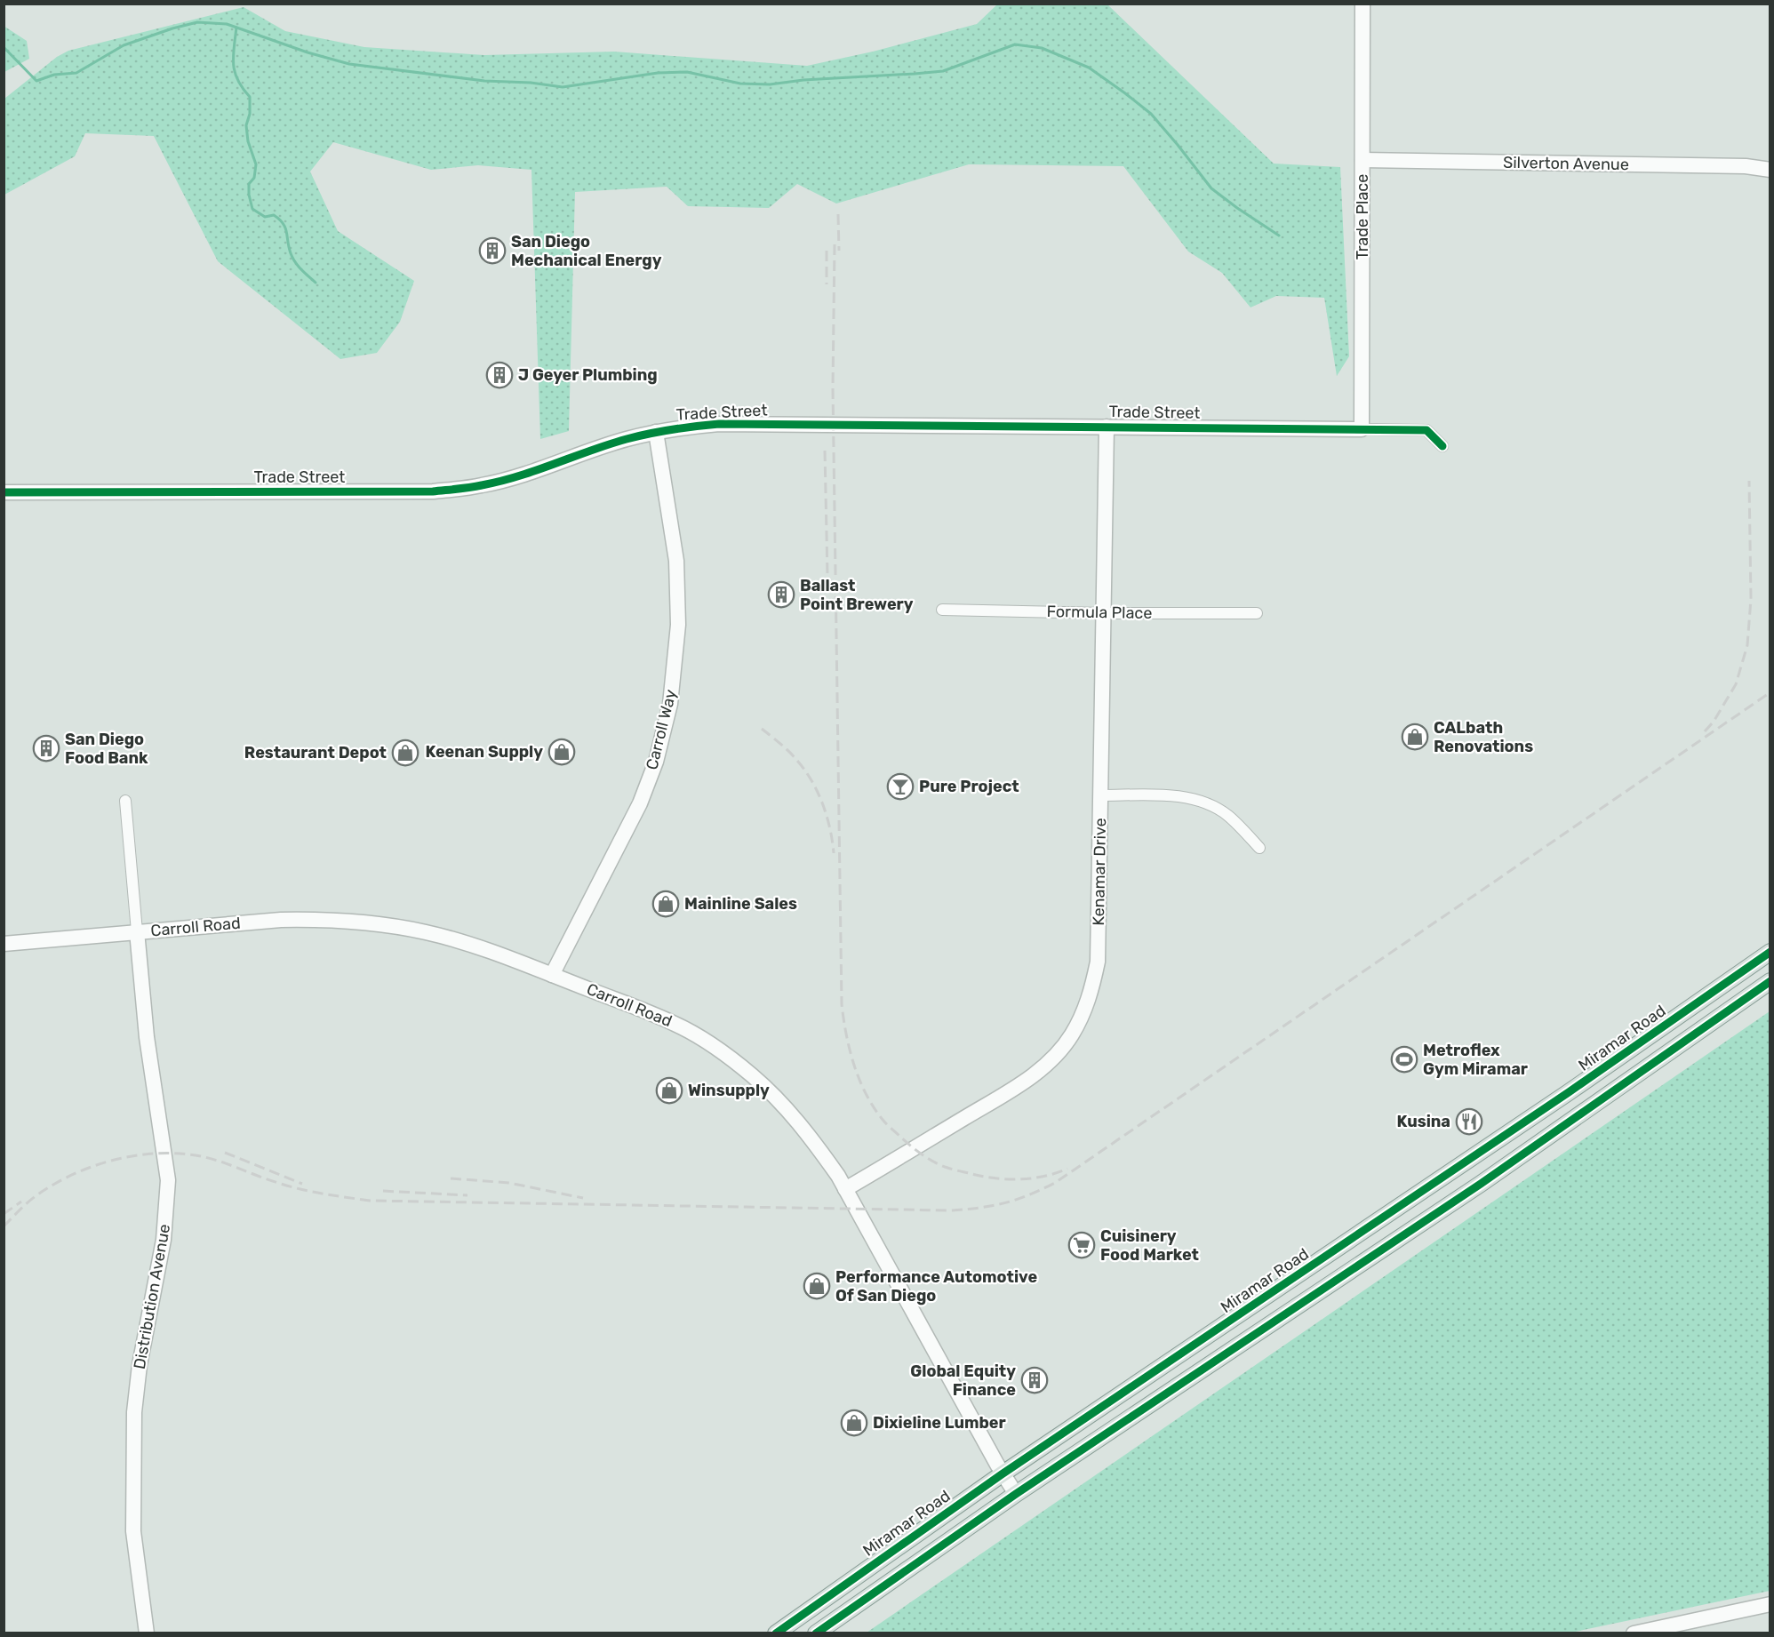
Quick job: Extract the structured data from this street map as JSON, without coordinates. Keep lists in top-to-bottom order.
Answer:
{
  "streets": {
    "main road": ["Miramar Road"],
    "street": [
      "Silverton Avenue",
      "Trade Place",
      "Trade Street",
      "Formula Place",
      "Carroll Way",
      "Kenamar Drive",
      "Carroll Road",
      "Distribution Avenue"
    ]
  },
  "crossings": [
    ["Silverton Avenue", "Trade Place"],
    ["Trade Place", "Trade Street"],
    ["Trade Street", "Carroll Way"],
    ["Trade Street", "Kenamar Drive"],
    ["Formula Place", "Kenamar Drive"],
    ["Carroll Way", "Carroll Road"],
    ["Kenamar Drive", "Carroll Road"],
    ["Carroll Road", "Miramar Road"],
    ["Carroll Road", "Distribution Avenue"]
  ],
  "places": {
    "building": [
      "San Diego Mechanical Energy",
      "J Geyer Plumbing",
      "Ballast Point Brewery",
      "San Diego Food Bank",
      "Global Equity Finance"
    ],
    "shop": [
      "CALbath Renovations",
      "Keenan Supply",
      "Restaurant Depot",
      "Mainline Sales",
      "Winsupply",
      "Performance Automotive Of San Diego",
      "Dixieline Lumber"
    ],
    "bar": ["Pure Project"],
    "sports": ["Metroflex Gym Miramar"],
    "restaurant": ["Kusina"],
    "supermarket": ["Cuisinery Food Market"]
  }
}
